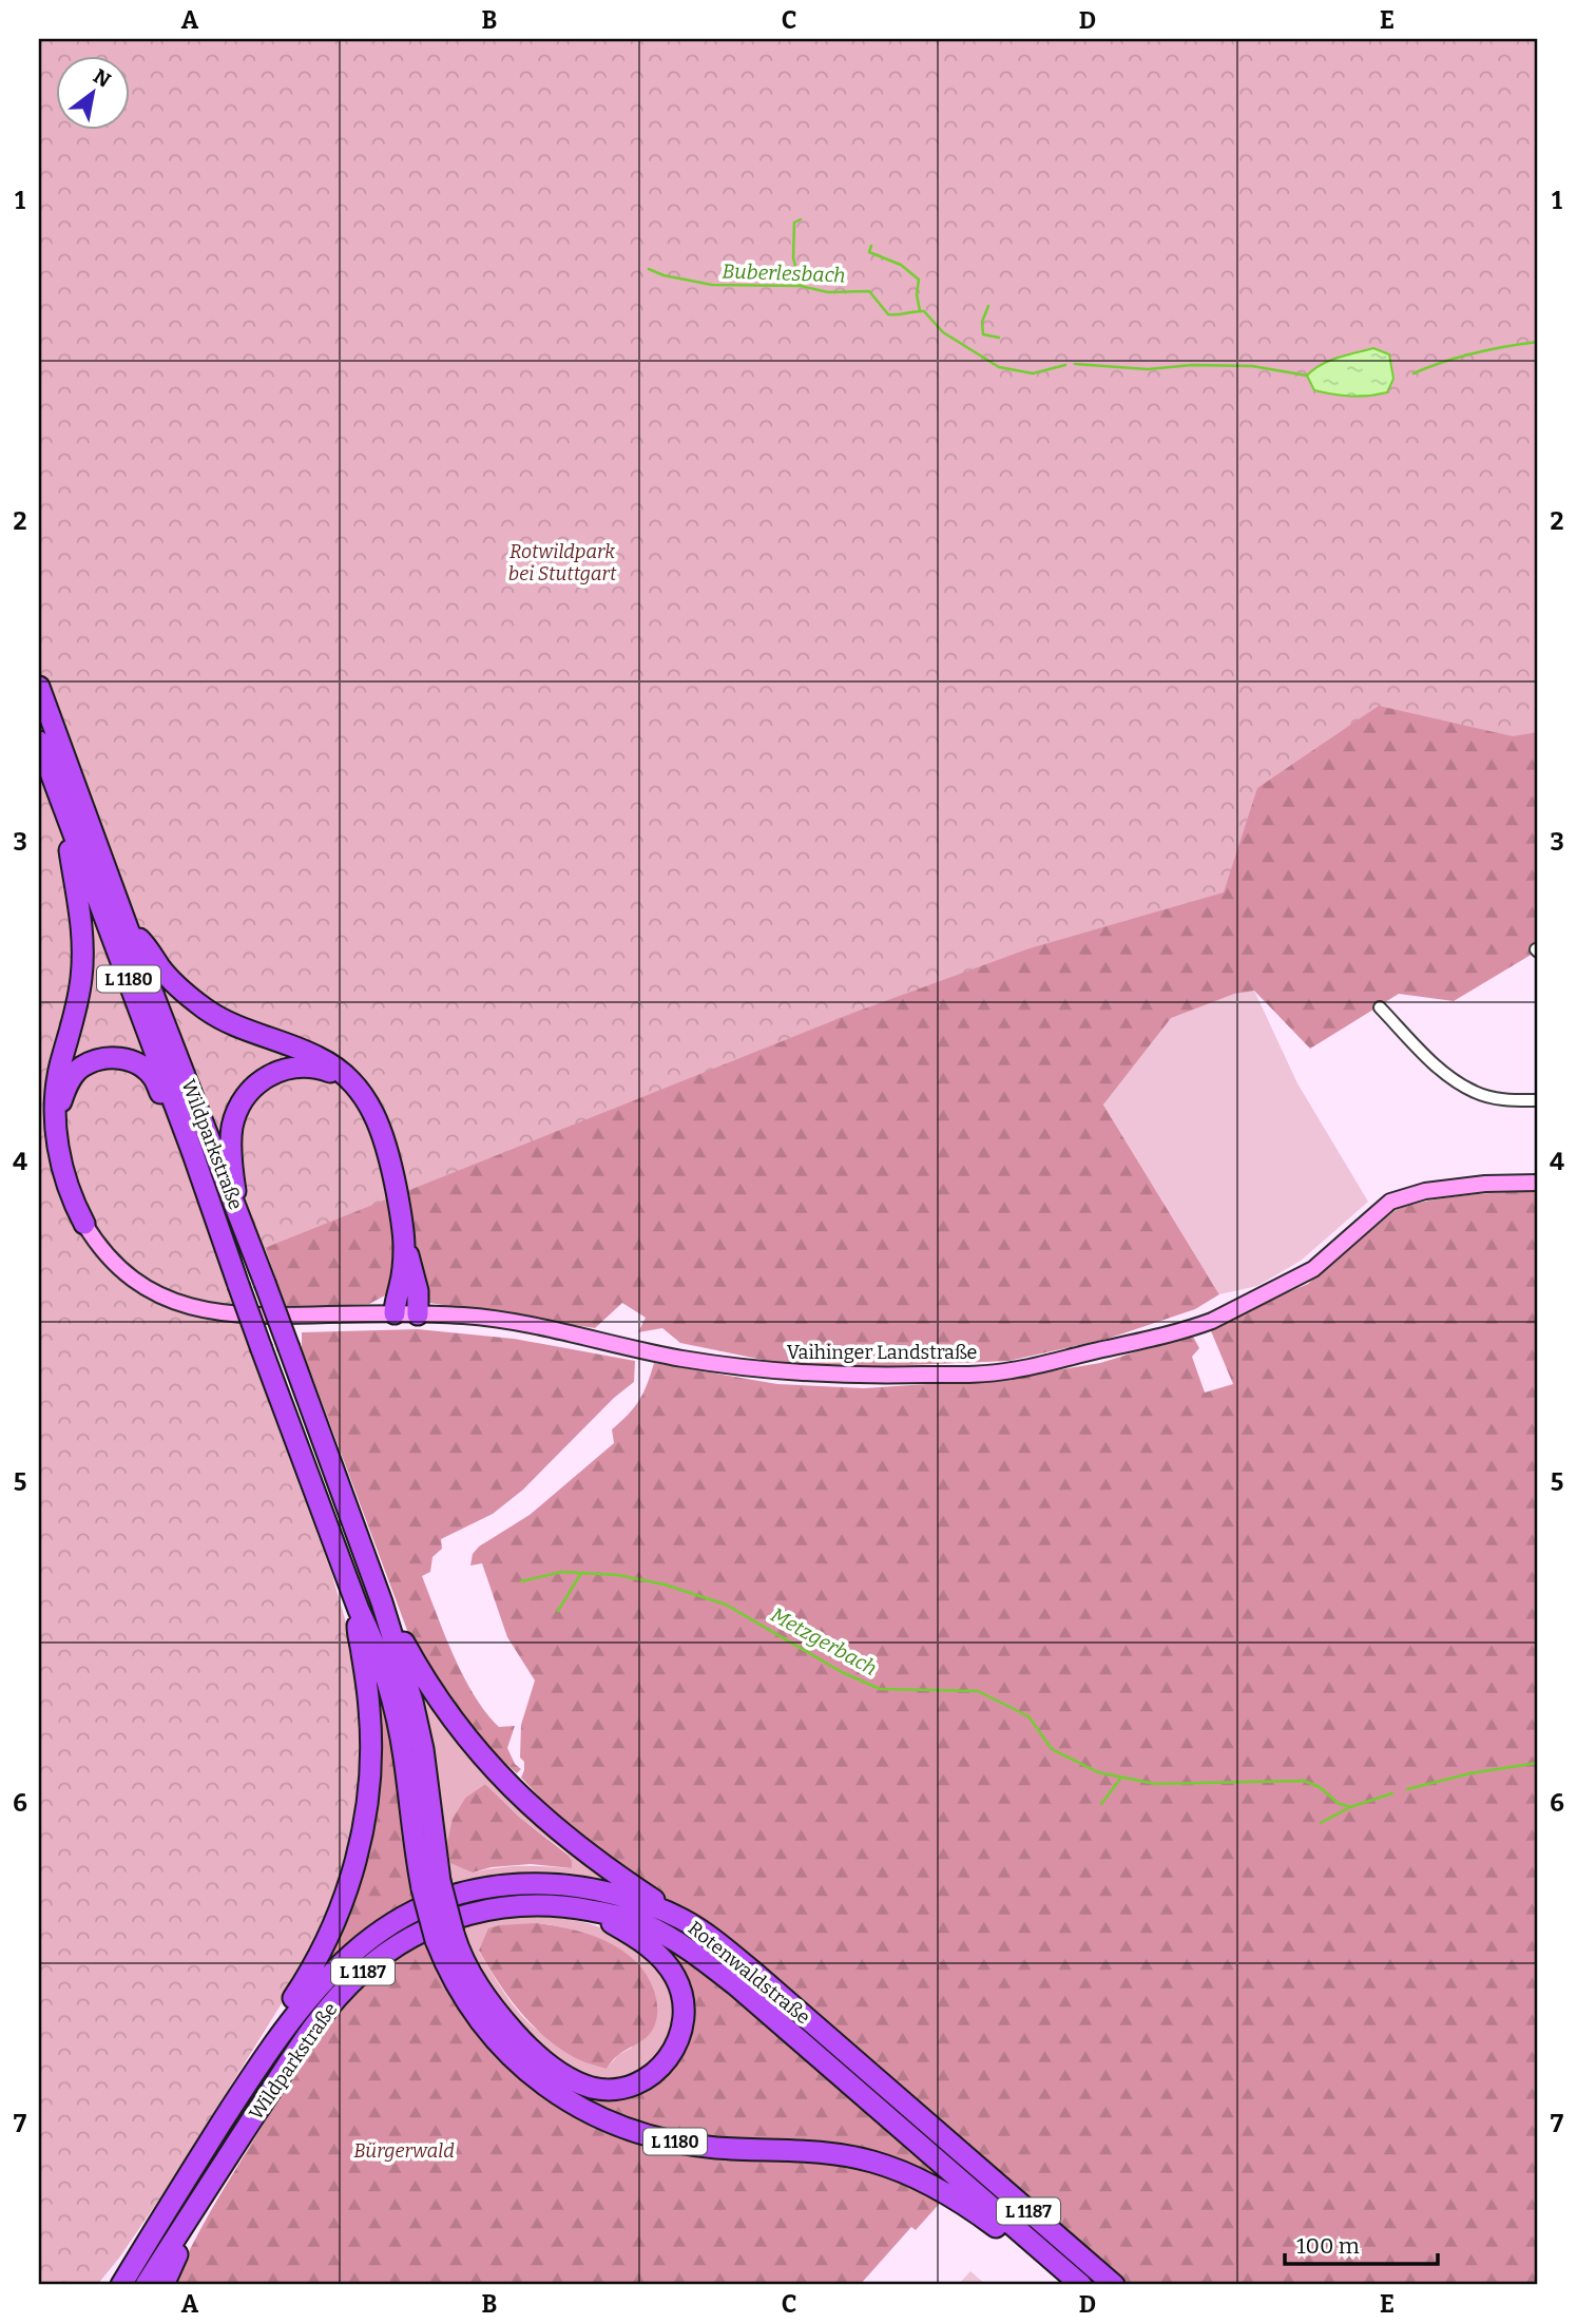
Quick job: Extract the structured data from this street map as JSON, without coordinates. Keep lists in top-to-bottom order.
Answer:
{
  "streets": {
    "highway": [
      "L 1180",
      "Wildparkstraße",
      "L 1187",
      "Rotenwaldstraße"
    ],
    "street": ["Vaihinger Landstraße"]
  },
  "crossings": [
    ["L 1180", "Wildparkstraße"],
    ["L 1180", "Vaihinger Landstraße"],
    ["L 1180", "L 1187"],
    ["L 1180", "Rotenwaldstraße"],
    ["Wildparkstraße", "L 1187"],
    ["Wildparkstraße", "Rotenwaldstraße"],
    ["L 1187", "Rotenwaldstraße"]
  ],
  "water": ["Buberlesbach", "Metzgerbach"],
  "parks": ["Rotwildpark bei Stuttgart", "Bürgerwald"],
  "scale_bar": "100 m",
  "north": "top right",
  "grid": {
    "columns": [
      "A",
      "B",
      "C",
      "D",
      "E"
    ],
    "rows": [
      "1",
      "2",
      "3",
      "4",
      "5",
      "6",
      "7"
    ]
  }
}
